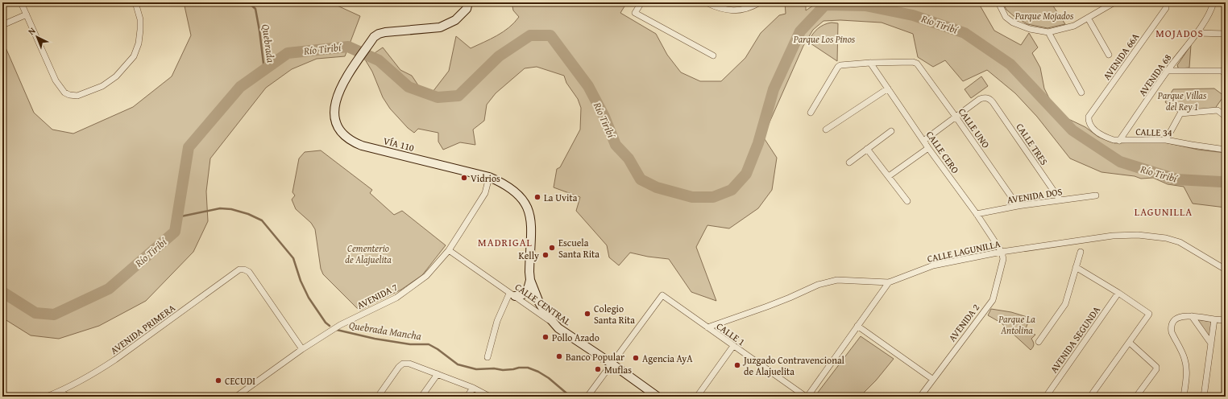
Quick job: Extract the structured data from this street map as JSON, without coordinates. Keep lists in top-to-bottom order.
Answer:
{
  "streets": {
    "main road": ["VÍA 110", "CALLE CENTRAL"],
    "street": [
      "AVENIDA 66A",
      "AVENIDA 68",
      "CALLE UNO",
      "CALLE 34",
      "CALLE TRES",
      "CALLE CERO",
      "AVENIDA DOS",
      "CALLE LAGUNILLA",
      "AVENIDA 7",
      "AVENIDA 2",
      "AVENIDA PRIMERA",
      "CALLE 1",
      "AVENIDA SEGUNDA"
    ]
  },
  "crossings": [
    ["AVENIDA 66A", "CALLE 34"],
    ["AVENIDA 68", "CALLE 34"],
    ["CALLE UNO", "CALLE TRES"],
    ["CALLE UNO", "CALLE CERO"],
    ["CALLE UNO", "AVENIDA DOS"],
    ["VÍA 110", "AVENIDA 7"],
    ["VÍA 110", "CALLE CENTRAL"],
    ["CALLE TRES", "AVENIDA DOS"],
    ["CALLE CERO", "AVENIDA DOS"],
    ["CALLE CERO", "CALLE LAGUNILLA"],
    ["CALLE CERO", "AVENIDA 2"],
    ["CALLE LAGUNILLA", "AVENIDA 2"],
    ["CALLE LAGUNILLA", "CALLE 1"],
    ["AVENIDA 7", "CALLE CENTRAL"],
    ["AVENIDA 7", "AVENIDA PRIMERA"],
    ["CALLE CENTRAL", "CALLE 1"]
  ],
  "districts": ["MOJADOS", "LAGUNILLA", "MADRIGAL"],
  "water": ["Río Tiribí", "Quebrada", "Quebrada Mancha"],
  "parks": [
    "Parque Mojados",
    "Parque Los Pinos",
    "Parque Villas del Rey 1",
    "Cementerio de Alajuelita",
    "Parque La Antolina"
  ],
  "places": [
    "Vidrios",
    "La Uvita",
    "Escuela Santa Rita",
    "Kelly",
    "Colegio Santa Rita",
    "Pollo Azado",
    "Banco Popular",
    "Agencia AyA",
    "Juzgado Contravencional de Alajuelita",
    "Muflas",
    "CECUDI"
  ],
  "north": "top left"
}
